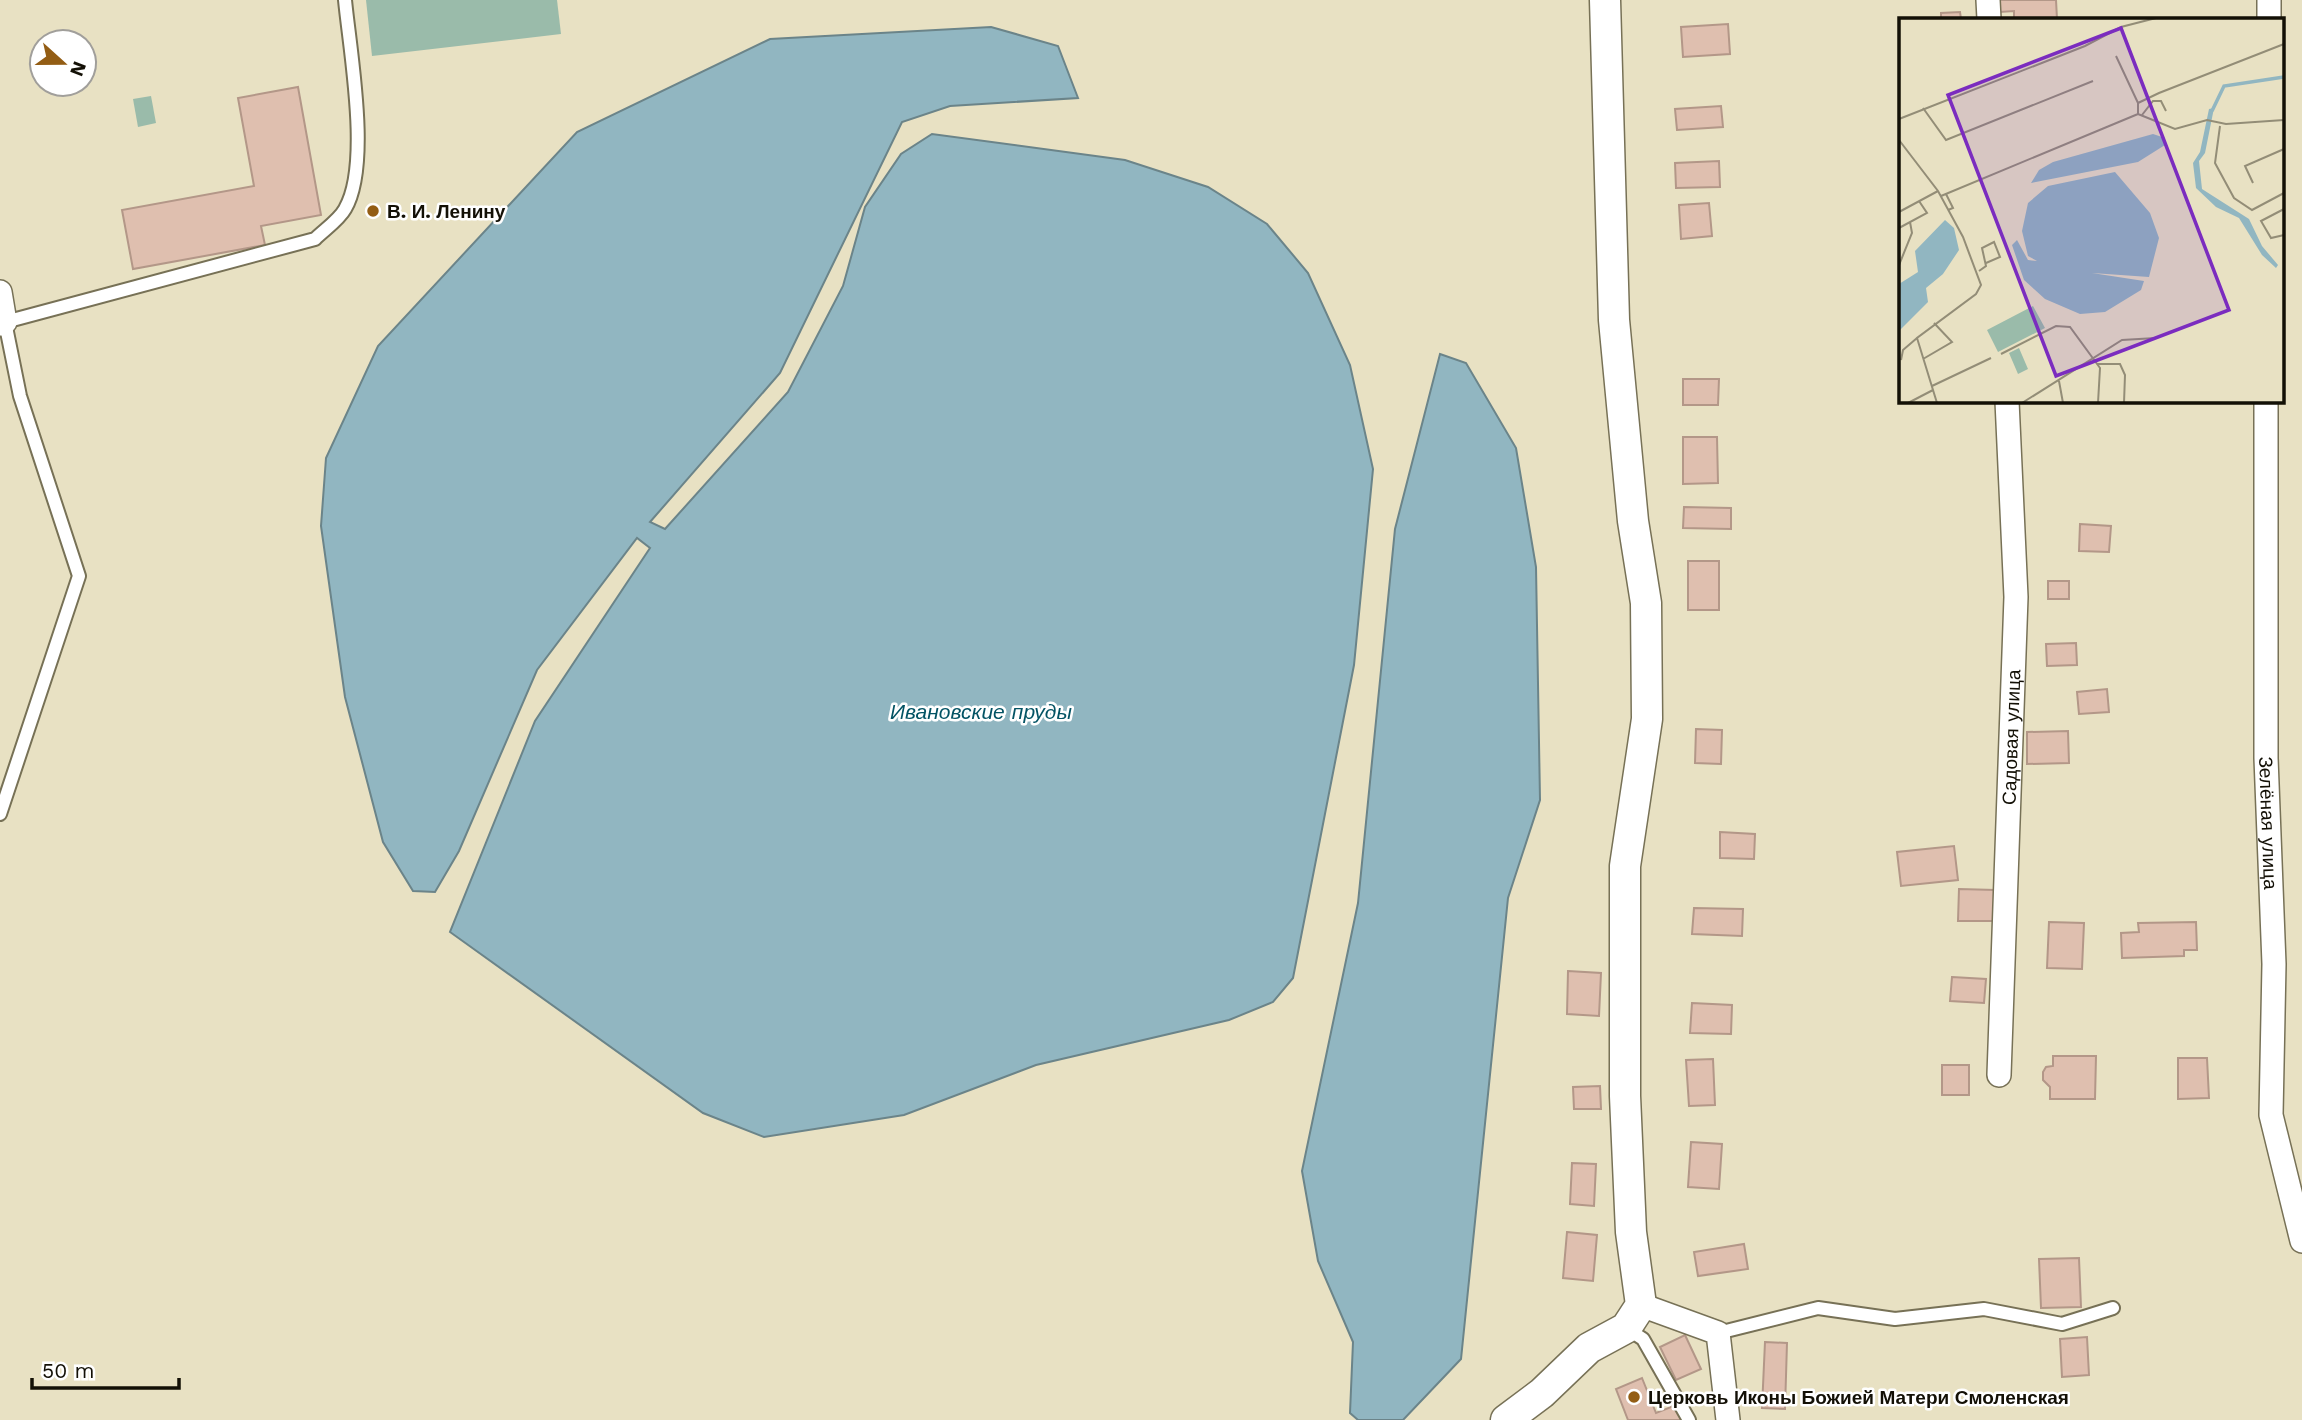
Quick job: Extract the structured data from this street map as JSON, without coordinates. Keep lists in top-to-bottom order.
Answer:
{
  "streets": {
    "street": ["Садовая улица", "Зелёная улица"]
  },
  "water": ["Ивановские пруды"],
  "places": ["В. И. Ленину", "Церковь Иконы Божией Матери Смоленская"],
  "scale_bar": "50 m",
  "north": "right"
}
